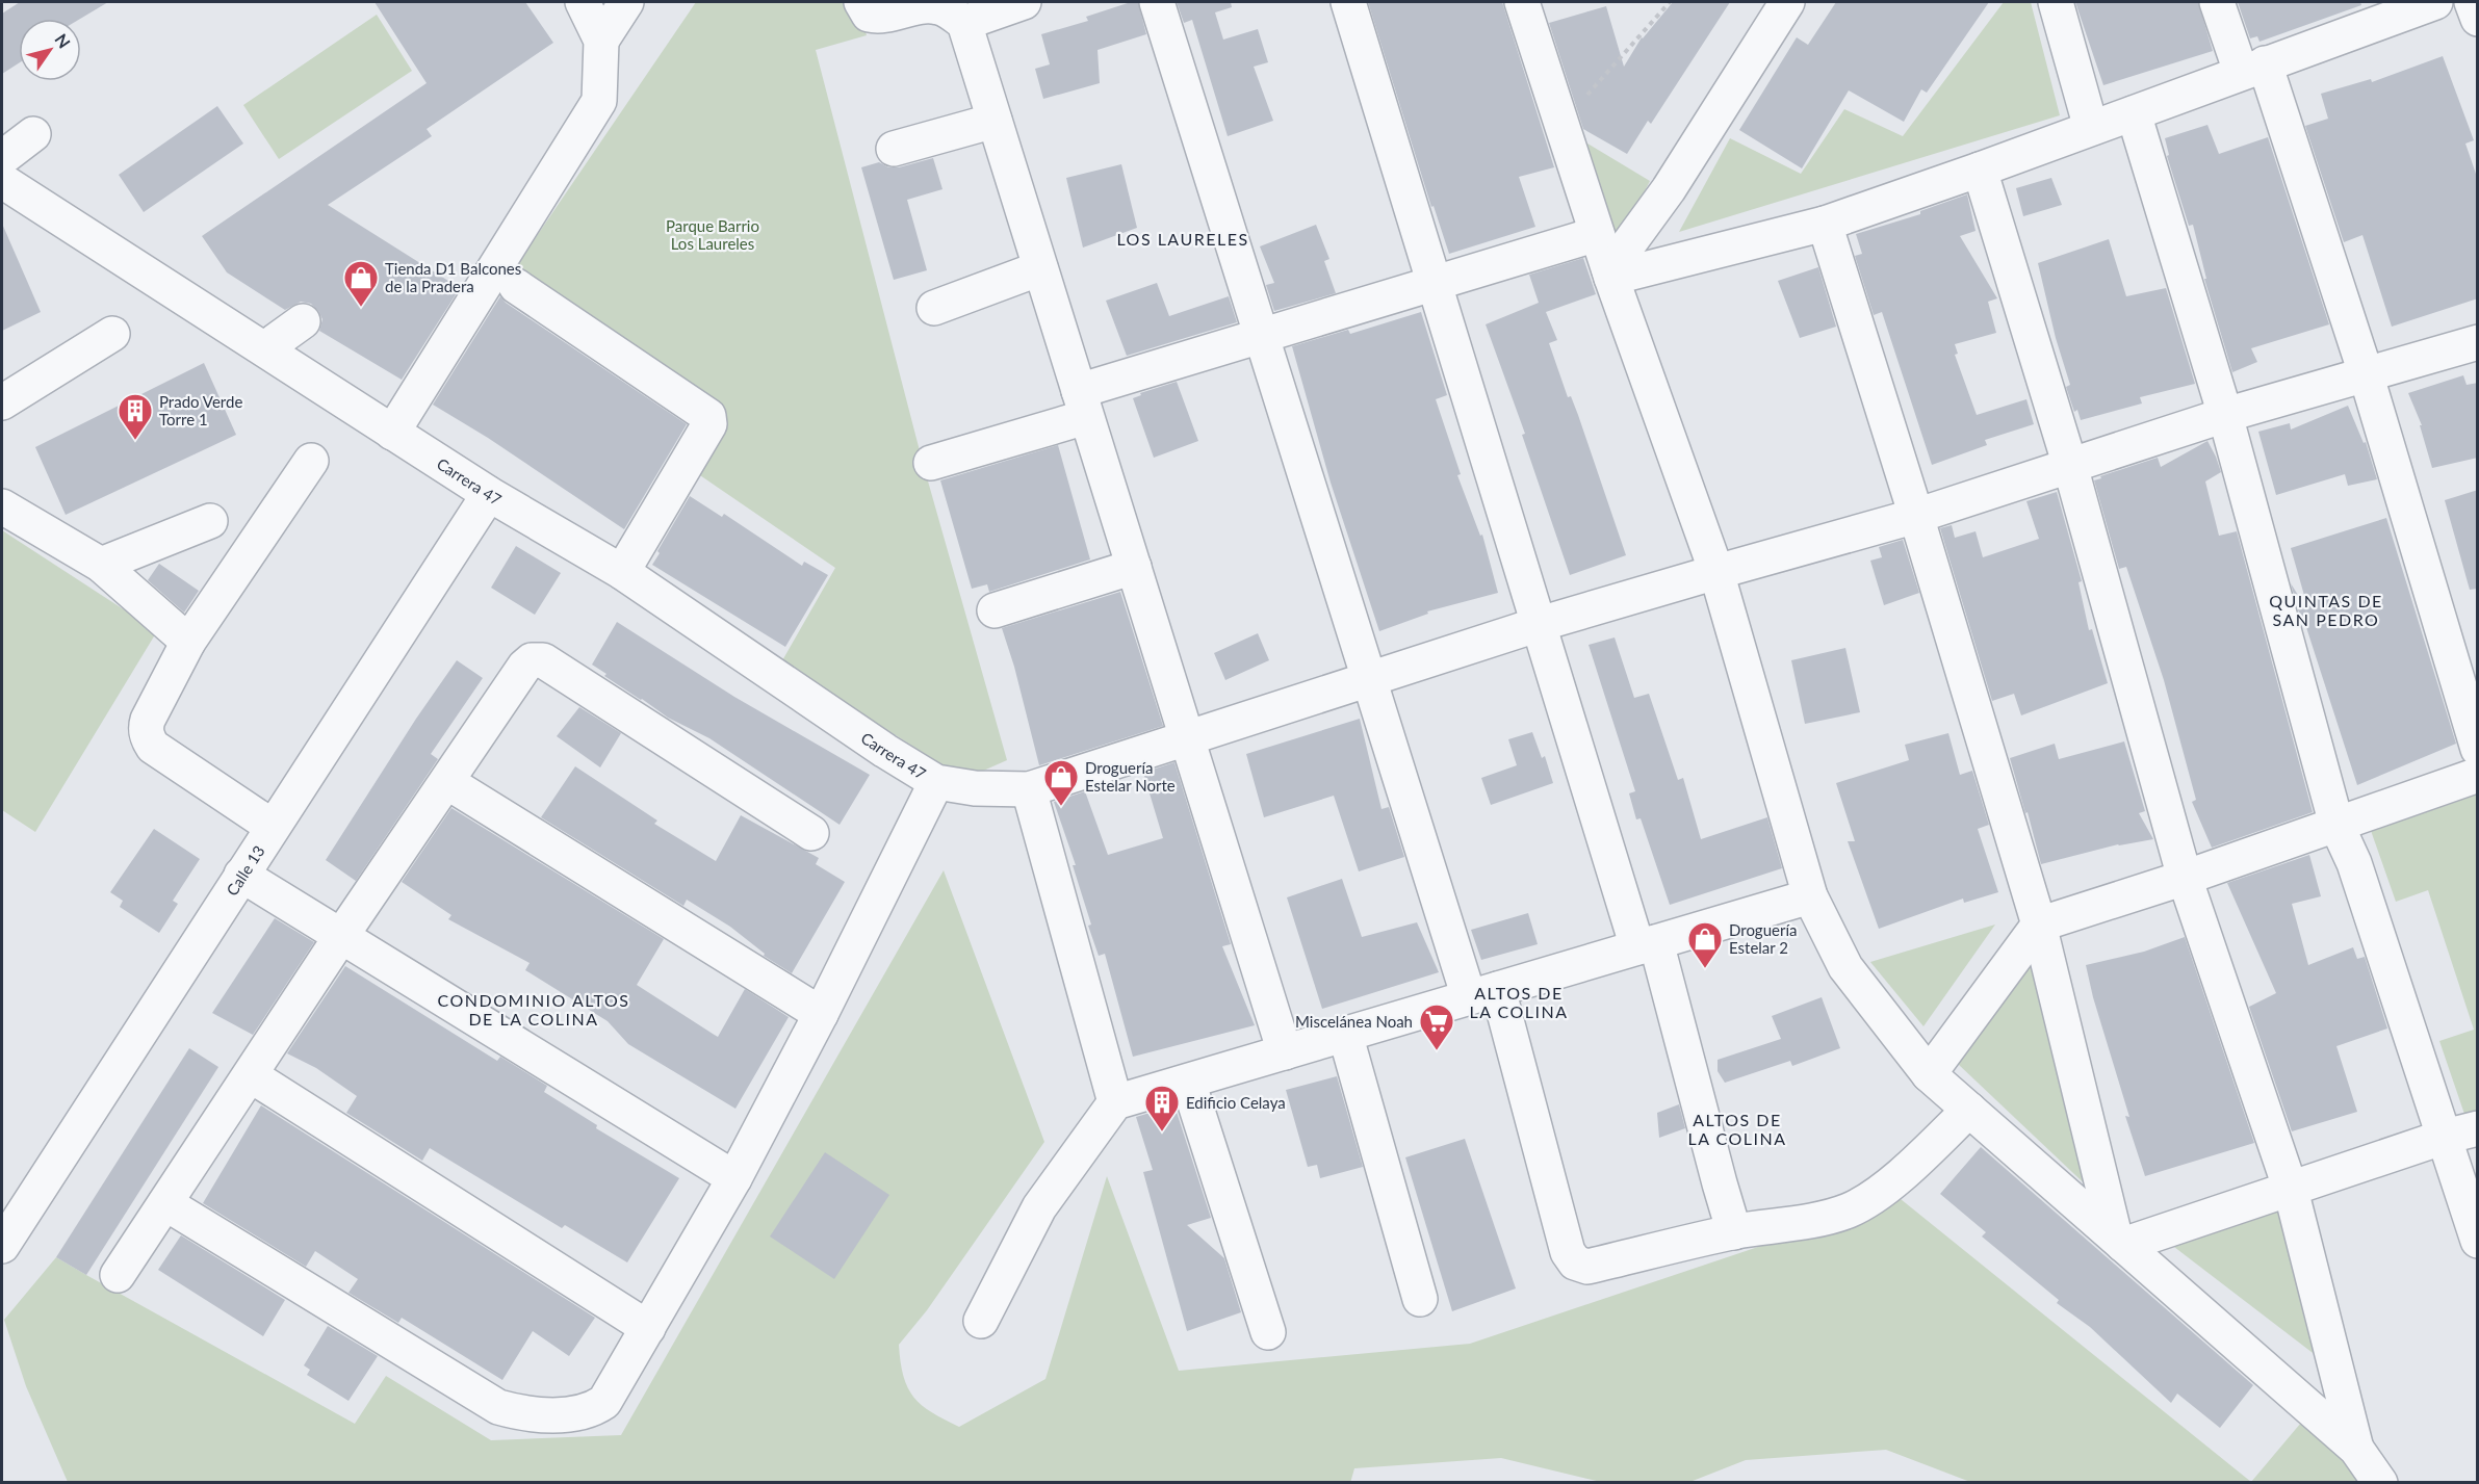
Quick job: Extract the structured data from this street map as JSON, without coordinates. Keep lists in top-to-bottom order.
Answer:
{
  "streets": {
    "street": ["Carrera 47", "Calle 13"]
  },
  "crossings": [
    ["Carrera 47", "Calle 13"]
  ],
  "districts": [
    "LOS LAURELES",
    "QUINTAS DE SAN PEDRO",
    "ALTOS DE LA COLINA",
    "CONDOMINIO ALTOS DE LA COLINA",
    "ALTOS DE LA COLINA"
  ],
  "parks": ["Parque Barrio Los Laureles"],
  "places": {
    "shop": ["Tienda D1 Balcones de la Pradera", "Droguería Estelar Norte", "Droguería Estelar 2"],
    "building": ["Prado Verde Torre 1", "Edificio Celaya"],
    "supermarket": ["Miscelánea Noah"]
  },
  "north": "top right"
}
